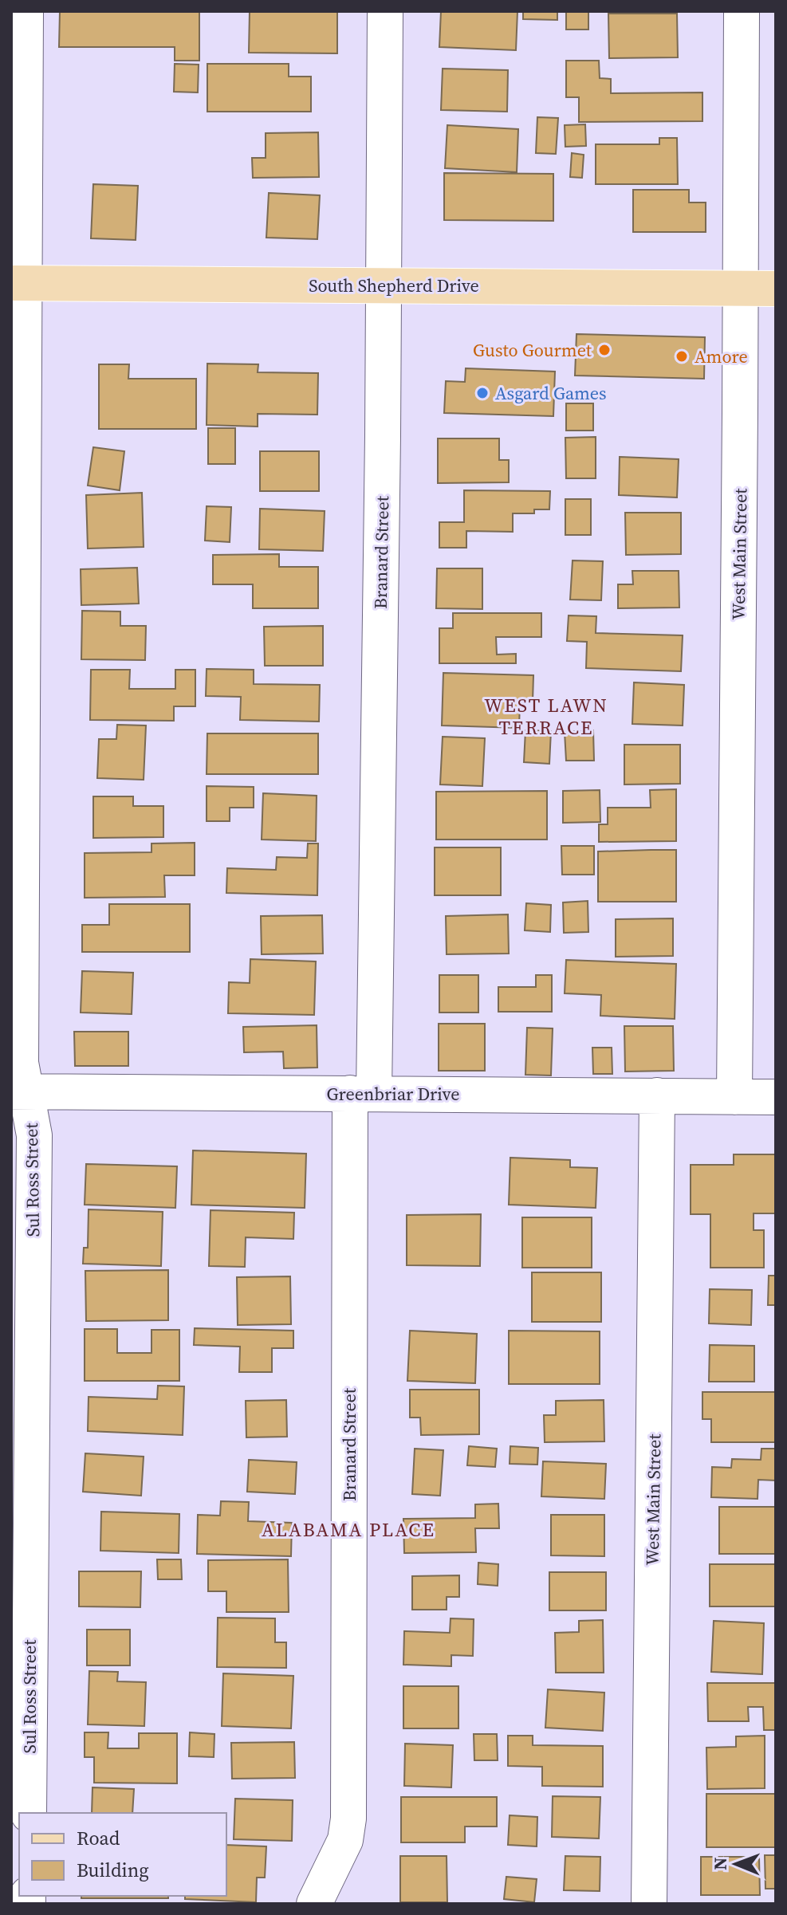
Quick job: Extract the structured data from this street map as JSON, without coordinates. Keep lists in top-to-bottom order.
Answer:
{
  "streets": {
    "main road": ["South Shepherd Drive"],
    "street": [
      "Branard Street",
      "West Main Street",
      "Greenbriar Drive",
      "Sul Ross Street"
    ]
  },
  "crossings": [
    ["South Shepherd Drive", "Branard Street"],
    ["South Shepherd Drive", "West Main Street"],
    ["South Shepherd Drive", "Sul Ross Street"],
    ["Branard Street", "Greenbriar Drive"],
    ["West Main Street", "Greenbriar Drive"],
    ["Greenbriar Drive", "Sul Ross Street"]
  ],
  "districts": ["WEST LAWN TERRACE", "ALABAMA PLACE"],
  "places": ["Gusto Gourmet", "Amore", "Asgard Games"],
  "legend": ["Road", "Building"],
  "north": "left"
}
